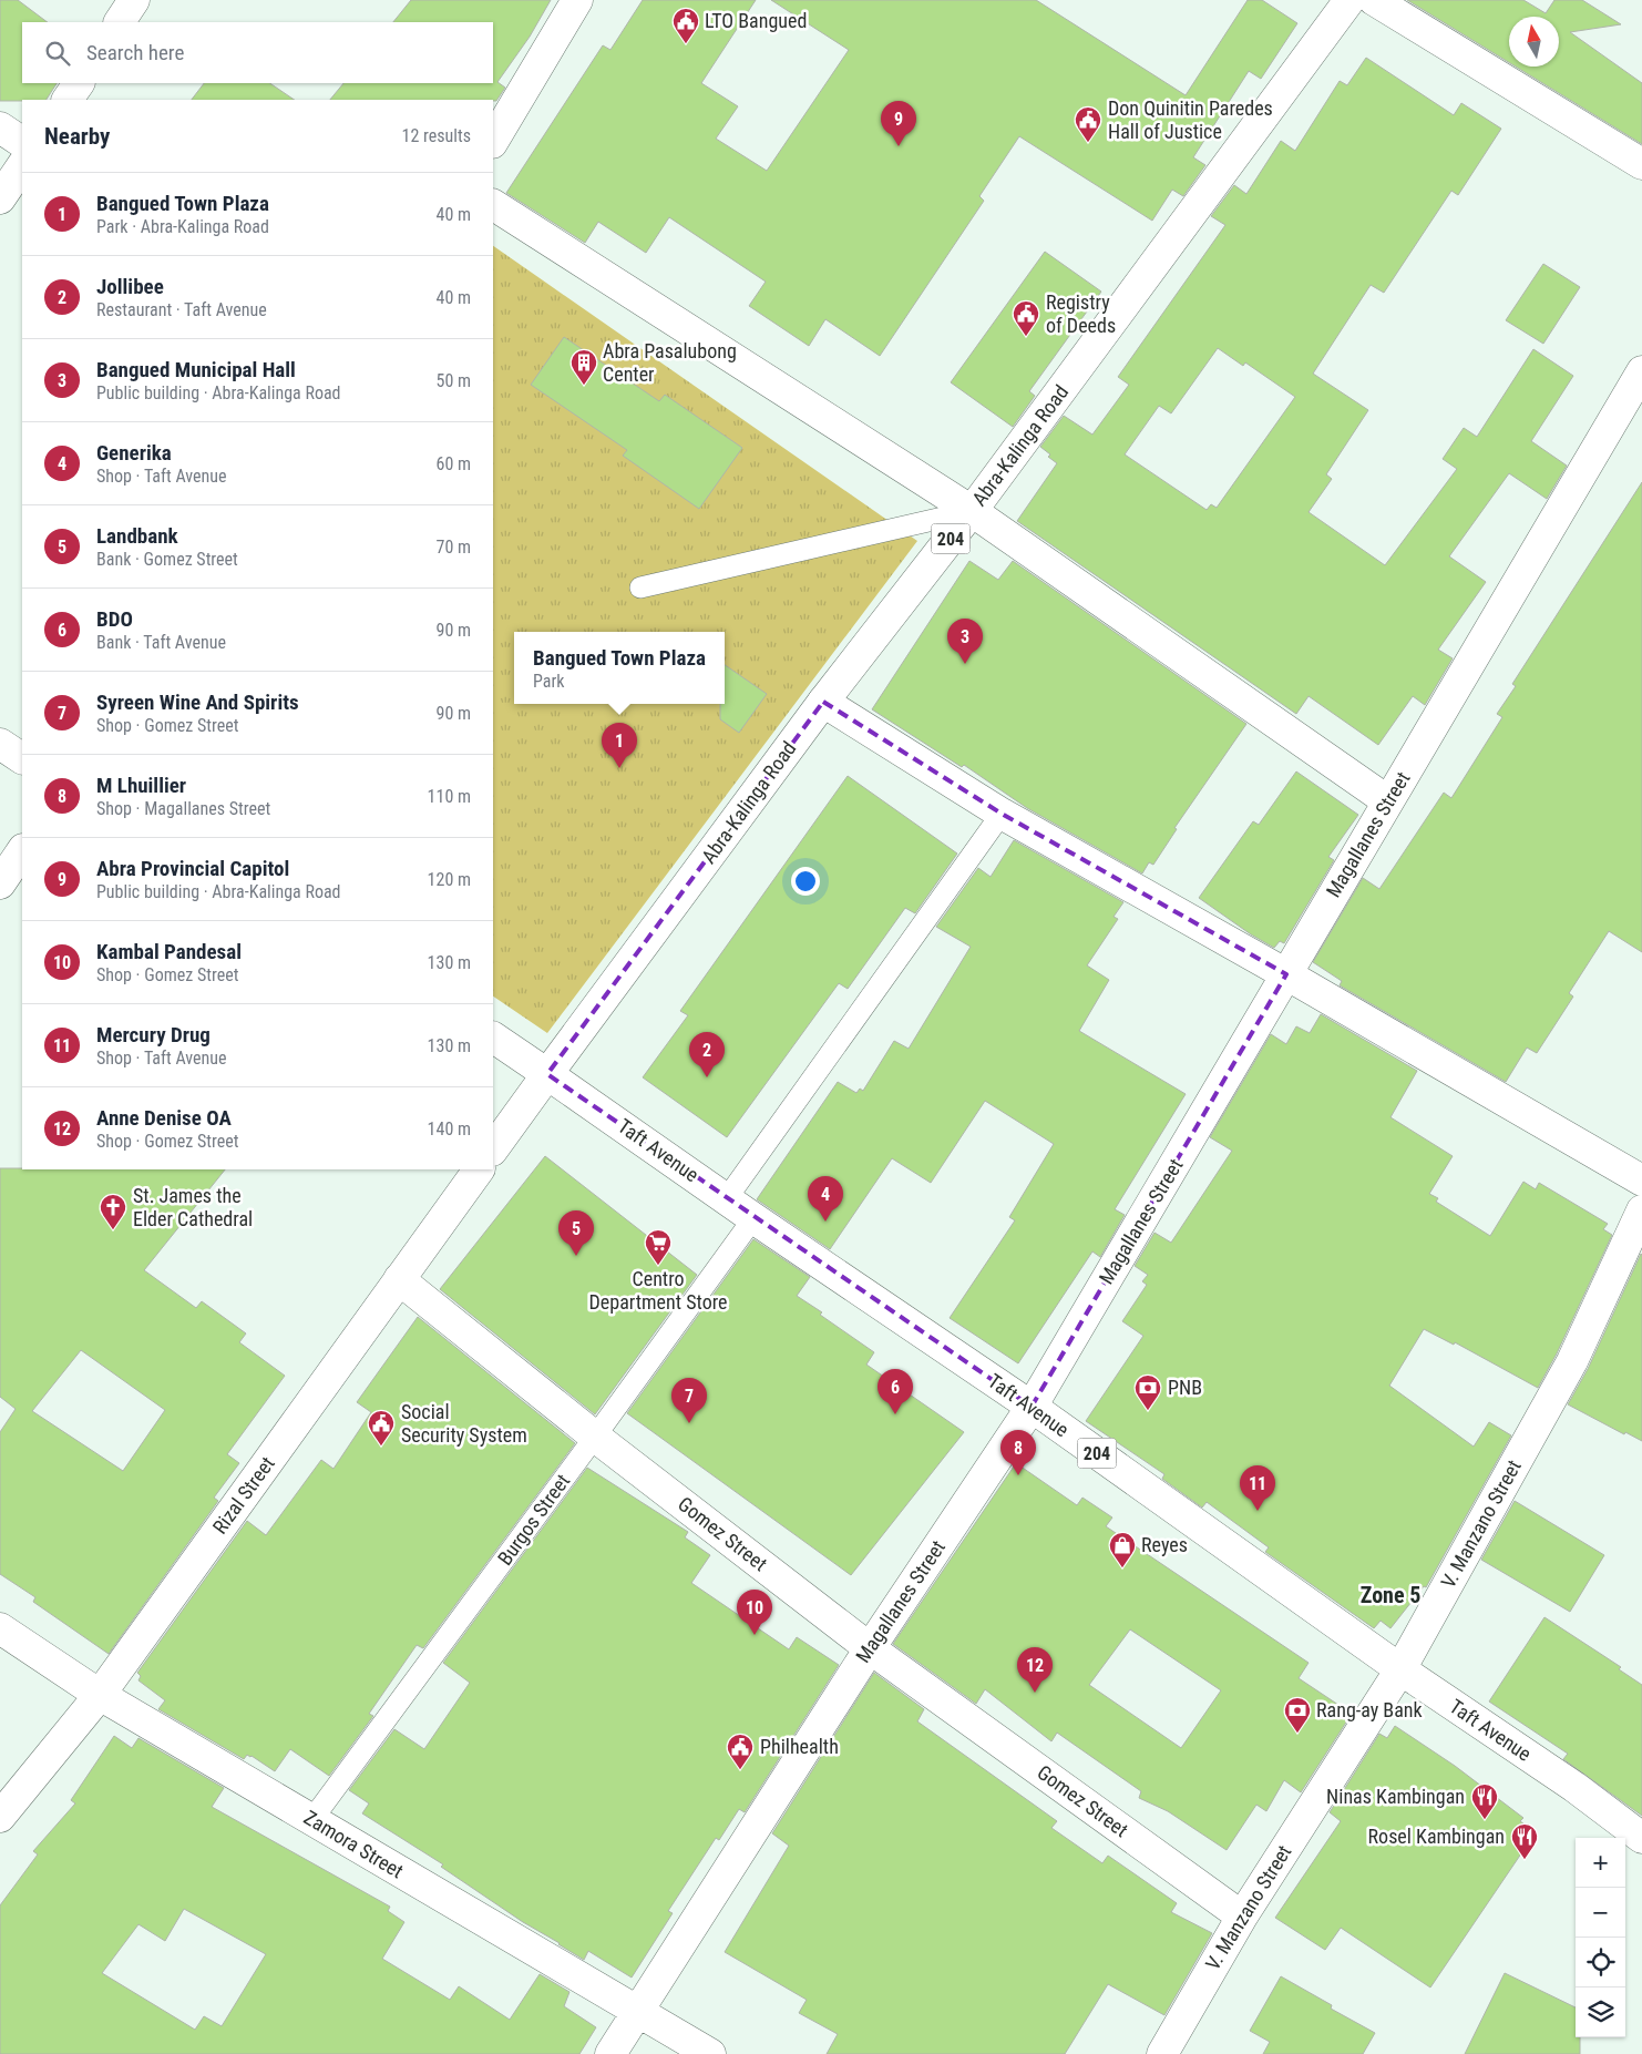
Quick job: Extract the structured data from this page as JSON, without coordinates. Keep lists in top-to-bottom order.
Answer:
{
  "streets": {
    "street": [
      "Abra-Kalinga Road",
      "204",
      "Magallanes Street",
      "Taft Avenue",
      "Rizal Street",
      "V. Manzano Street",
      "Gomez Street",
      "Zamora Street"
    ],
    "lane": ["Burgos Street"]
  },
  "crossings": [
    ["Abra-Kalinga Road", "Taft Avenue"],
    ["Magallanes Street", "Taft Avenue"],
    ["Magallanes Street", "Gomez Street"],
    ["Magallanes Street", "Zamora Street"],
    ["Taft Avenue", "Burgos Street"],
    ["Taft Avenue", "V. Manzano Street"],
    ["Rizal Street", "Gomez Street"],
    ["Rizal Street", "Zamora Street"],
    ["Burgos Street", "Gomez Street"],
    ["Burgos Street", "Zamora Street"],
    ["V. Manzano Street", "Gomez Street"]
  ],
  "districts": ["Zone 5"],
  "places": {
    "public building": [
      "LTO Bangued",
      "Don Quinitin Paredes Hall of Justice",
      "Registry of Deeds",
      "Social Security System",
      "Philhealth"
    ],
    "building": ["Abra Pasalubong Center"],
    "church": ["St. James the Elder Cathedral"],
    "supermarket": ["Centro Department Store"],
    "bank": ["PNB", "Rang-ay Bank"],
    "shop": ["Reyes"],
    "restaurant": ["Ninas Kambingan", "Rosel Kambingan"]
  },
  "north": "top",
  "page": {
    "search": "Search here",
    "heading": ["Nearby", "12 results"],
    "pins": [
      "9",
      "3",
      "1",
      "2",
      "4",
      "5",
      "6",
      "7",
      "8",
      "11",
      "10",
      "12"
    ],
    "list": [
      {
        "mark": "1",
        "name": "Bangued Town Plaza",
        "note": "Park · Abra-Kalinga Road",
        "value": "40 m"
      },
      {
        "mark": "2",
        "name": "Jollibee",
        "note": "Restaurant · Taft Avenue",
        "value": "40 m"
      },
      {
        "mark": "3",
        "name": "Bangued Municipal Hall",
        "note": "Public building · Abra-Kalinga Road",
        "value": "50 m"
      },
      {
        "mark": "4",
        "name": "Generika",
        "note": "Shop · Taft Avenue",
        "value": "60 m"
      },
      {
        "mark": "5",
        "name": "Landbank",
        "note": "Bank · Gomez Street",
        "value": "70 m"
      },
      {
        "mark": "6",
        "name": "BDO",
        "note": "Bank · Taft Avenue",
        "value": "90 m"
      },
      {
        "mark": "7",
        "name": "Syreen Wine And Spirits",
        "note": "Shop · Gomez Street",
        "value": "90 m"
      },
      {
        "mark": "8",
        "name": "M Lhuillier",
        "note": "Shop · Magallanes Street",
        "value": "110 m"
      },
      {
        "mark": "9",
        "name": "Abra Provincial Capitol",
        "note": "Public building · Abra-Kalinga Road",
        "value": "120 m"
      },
      {
        "mark": "10",
        "name": "Kambal Pandesal",
        "note": "Shop · Gomez Street",
        "value": "130 m"
      },
      {
        "mark": "11",
        "name": "Mercury Drug",
        "note": "Shop · Taft Avenue",
        "value": "130 m"
      },
      {
        "mark": "12",
        "name": "Anne Denise OA",
        "note": "Shop · Gomez Street",
        "value": "140 m"
      }
    ],
    "popup": ["Bangued Town Plaza", "Park"],
    "map_buttons": ["+", "−"]
  }
}
